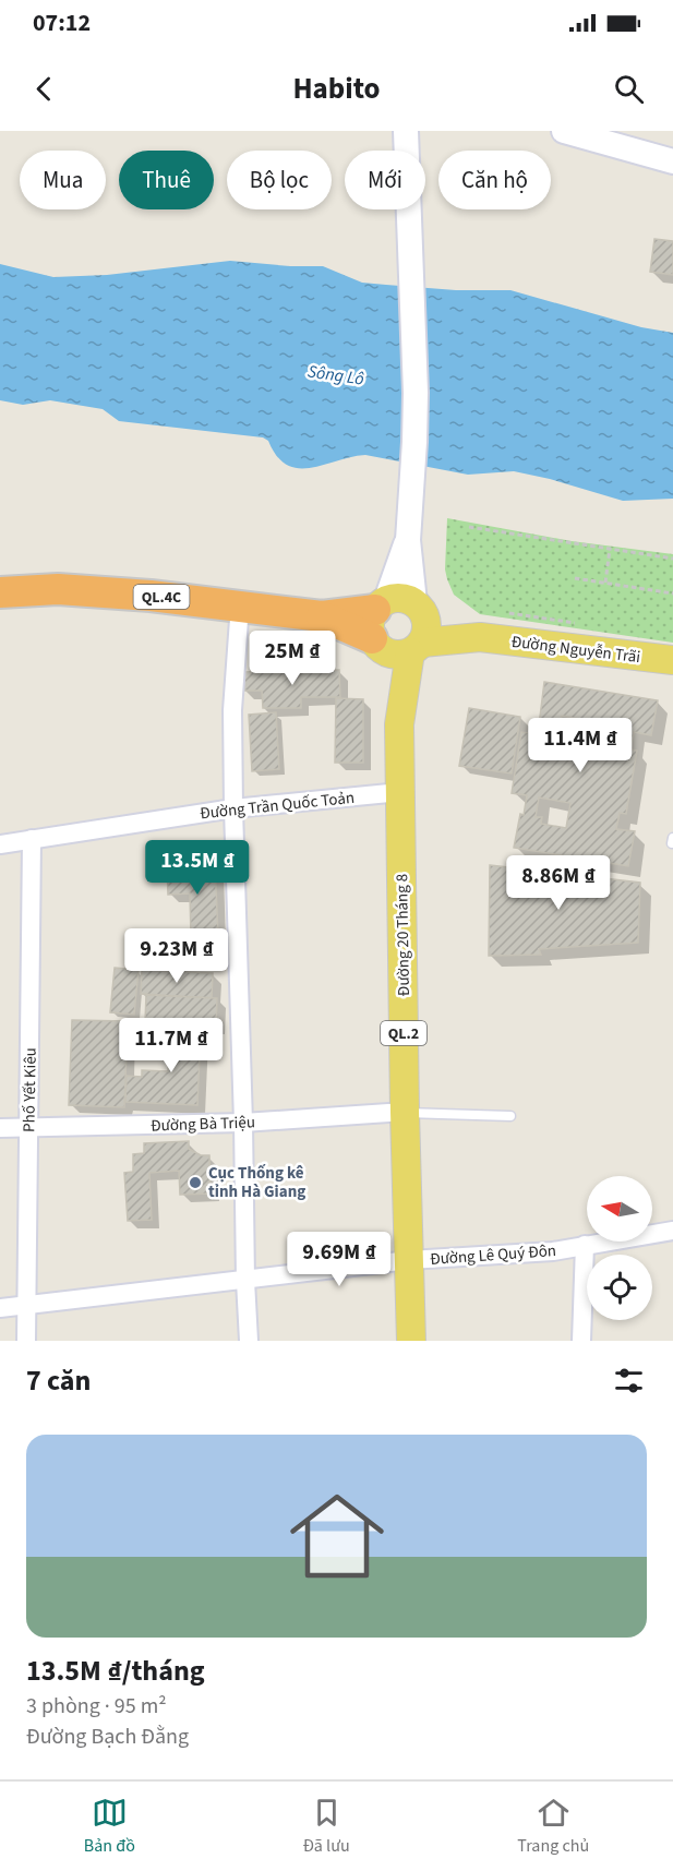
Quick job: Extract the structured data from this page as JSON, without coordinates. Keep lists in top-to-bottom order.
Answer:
{
  "streets": {
    "highway": ["QL.4C"],
    "main road": ["Đường Nguyễn Trãi", "Đường 20 Tháng 8", "QL.2"],
    "street": [
      "Đường Trần Quốc Toản",
      "Phố Yết Kiêu",
      "Đường Bà Triệu",
      "Đường Lê Quý Đôn"
    ]
  },
  "crossings": [
    ["QL.4C", "Đường 20 Tháng 8"],
    ["Đường Nguyễn Trãi", "Đường 20 Tháng 8"],
    ["Đường Trần Quốc Toản", "Đường 20 Tháng 8"],
    ["Đường Trần Quốc Toản", "Phố Yết Kiêu"],
    ["Đường 20 Tháng 8", "Đường Bà Triệu"],
    ["Đường 20 Tháng 8", "Đường Lê Quý Đôn"],
    ["Phố Yết Kiêu", "Đường Bà Triệu"],
    ["Phố Yết Kiêu", "Đường Lê Quý Đôn"]
  ],
  "water": ["Sông Lô"],
  "places": ["Cục Thống kê tỉnh Hà Giang"],
  "north": "left",
  "page": {
    "status": "07:12",
    "header": "Habito",
    "chip": [
      "Mua",
      "Thuê",
      "Bộ lọc",
      "Mới",
      "Căn hộ"
    ],
    "price": [
      "25M ₫",
      "11.4M ₫",
      "13.5M ₫",
      "8.86M ₫",
      "9.23M ₫",
      "11.7M ₫",
      "9.69M ₫"
    ],
    "heading": "7 căn",
    "list": [
      {
        "name": "13.5M ₫/tháng",
        "note": "3 phòng · 95 m² · Đường Bạch Đằng"
      }
    ],
    "tabs": ["Bản đồ", "Đã lưu", "Trang chủ"]
  }
}
